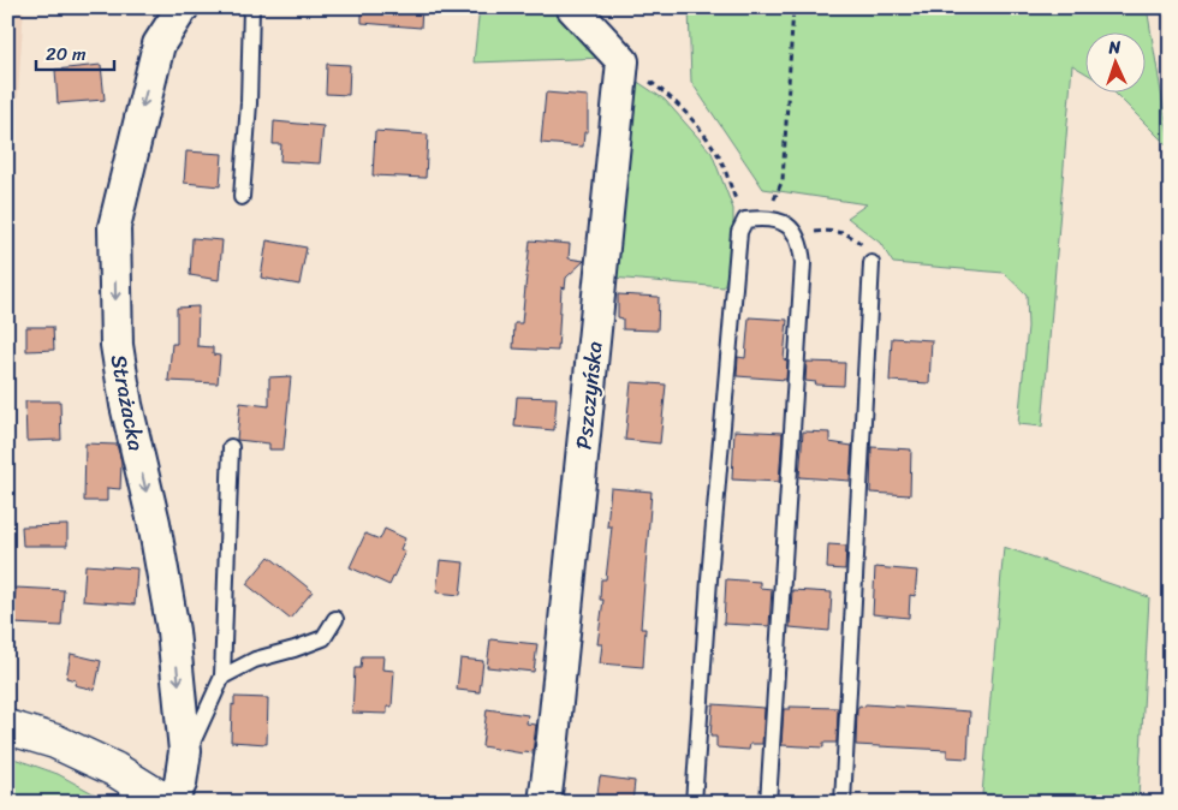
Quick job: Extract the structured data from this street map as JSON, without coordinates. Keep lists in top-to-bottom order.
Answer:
{
  "streets": {
    "street": ["Pszczyńska", "Strażacka"]
  },
  "one_way": ["Strażacka"],
  "scale_bar": "20 m",
  "north": "top"
}
